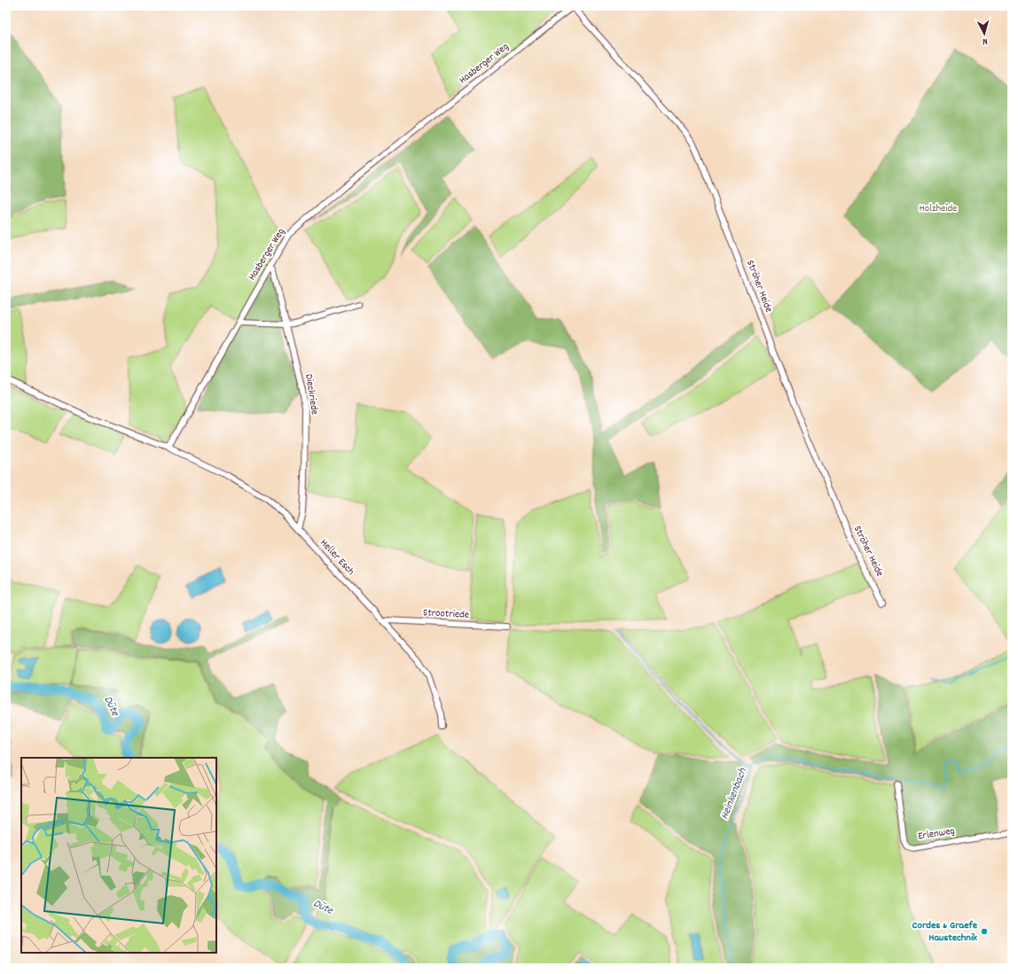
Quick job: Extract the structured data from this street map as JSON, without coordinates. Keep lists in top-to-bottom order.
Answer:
{
  "streets": {
    "street": [
      "Hasberger Weg",
      "Ströher Heide",
      "Dieckriede",
      "Heller Esch",
      "Strootriede",
      "Erlenweg"
    ]
  },
  "crossings": [
    ["Hasberger Weg", "Ströher Heide"],
    ["Hasberger Weg", "Dieckriede"],
    ["Hasberger Weg", "Heller Esch"],
    ["Dieckriede", "Heller Esch"],
    ["Heller Esch", "Strootriede"]
  ],
  "water": ["Düte", "Heinkenbach"],
  "parks": ["Holzheide"],
  "places": ["Cordes & Graefe Haustechnik"],
  "north": "bottom"
}
